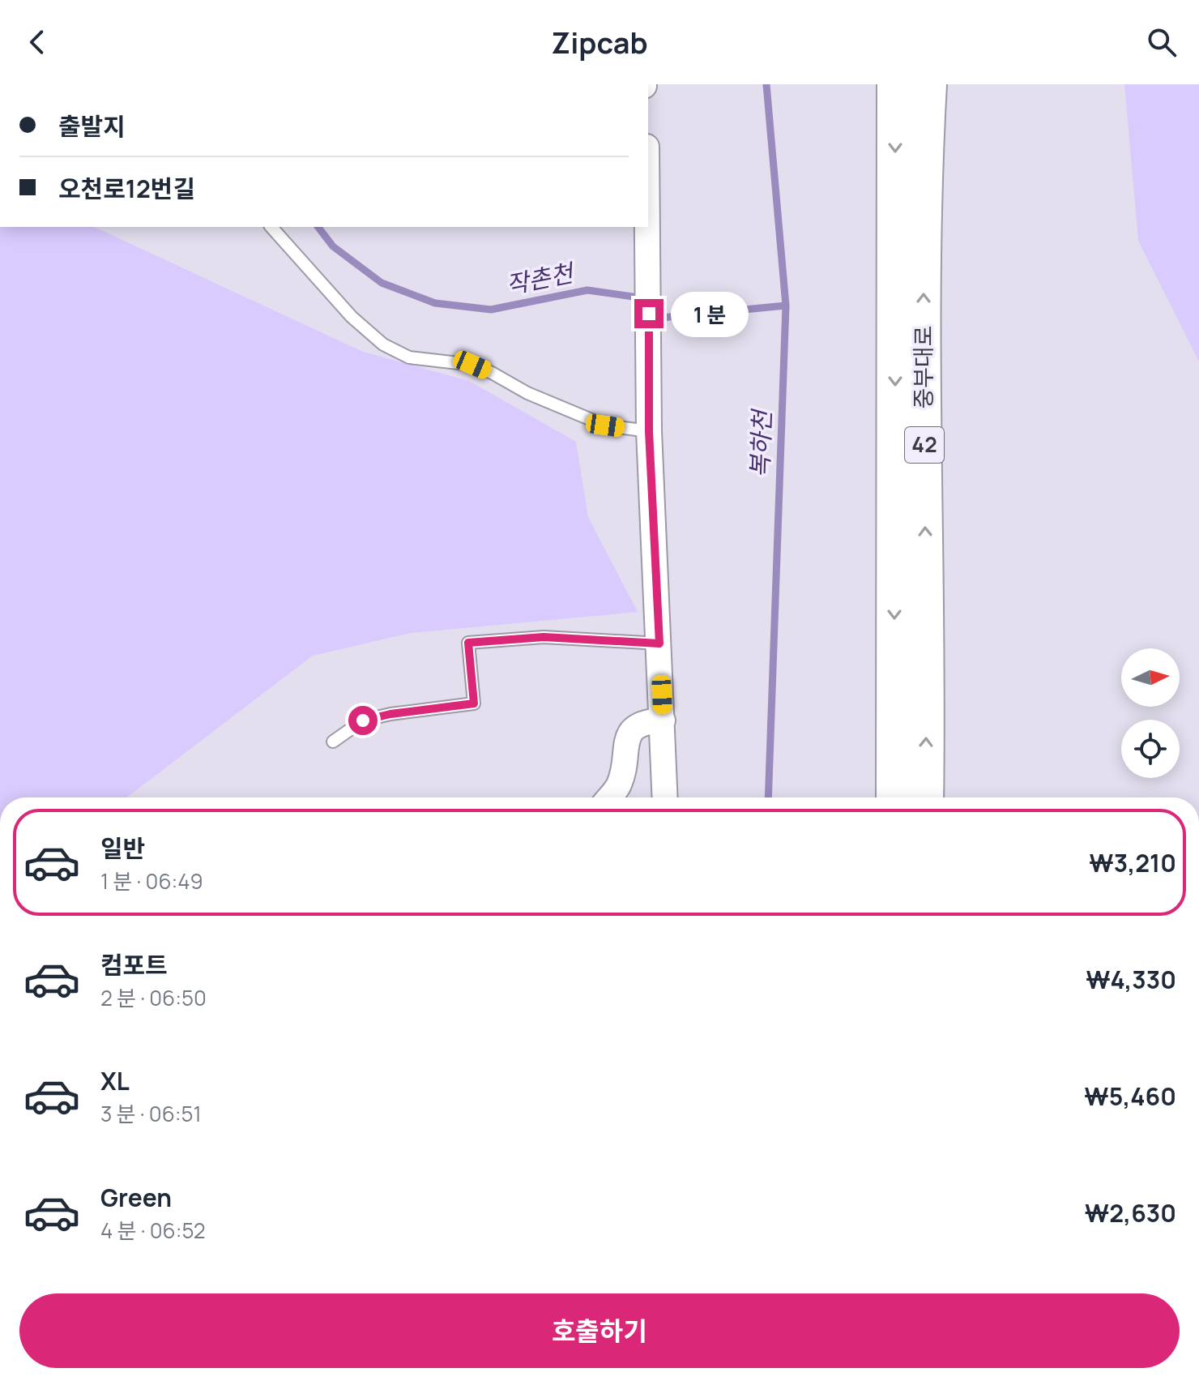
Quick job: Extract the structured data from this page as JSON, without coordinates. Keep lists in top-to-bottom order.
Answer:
{
  "streets": {
    "main road": ["중부대로", "42"]
  },
  "water": ["작촌천", "복하천"],
  "north": "right",
  "page": {
    "header": "Zipcab",
    "banner": ["출발지", "오천로12번길"],
    "bubble": "1 분",
    "list": [
      {
        "name": "일반",
        "note": "1 분 · 06:49",
        "value": "₩3,210"
      },
      {
        "name": "컴포트",
        "note": "2 분 · 06:50",
        "value": "₩4,330"
      },
      {
        "name": "XL",
        "note": "3 분 · 06:51",
        "value": "₩5,460"
      },
      {
        "name": "Green",
        "note": "4 분 · 06:52",
        "value": "₩2,630"
      }
    ],
    "buttons": "호출하기"
  }
}
